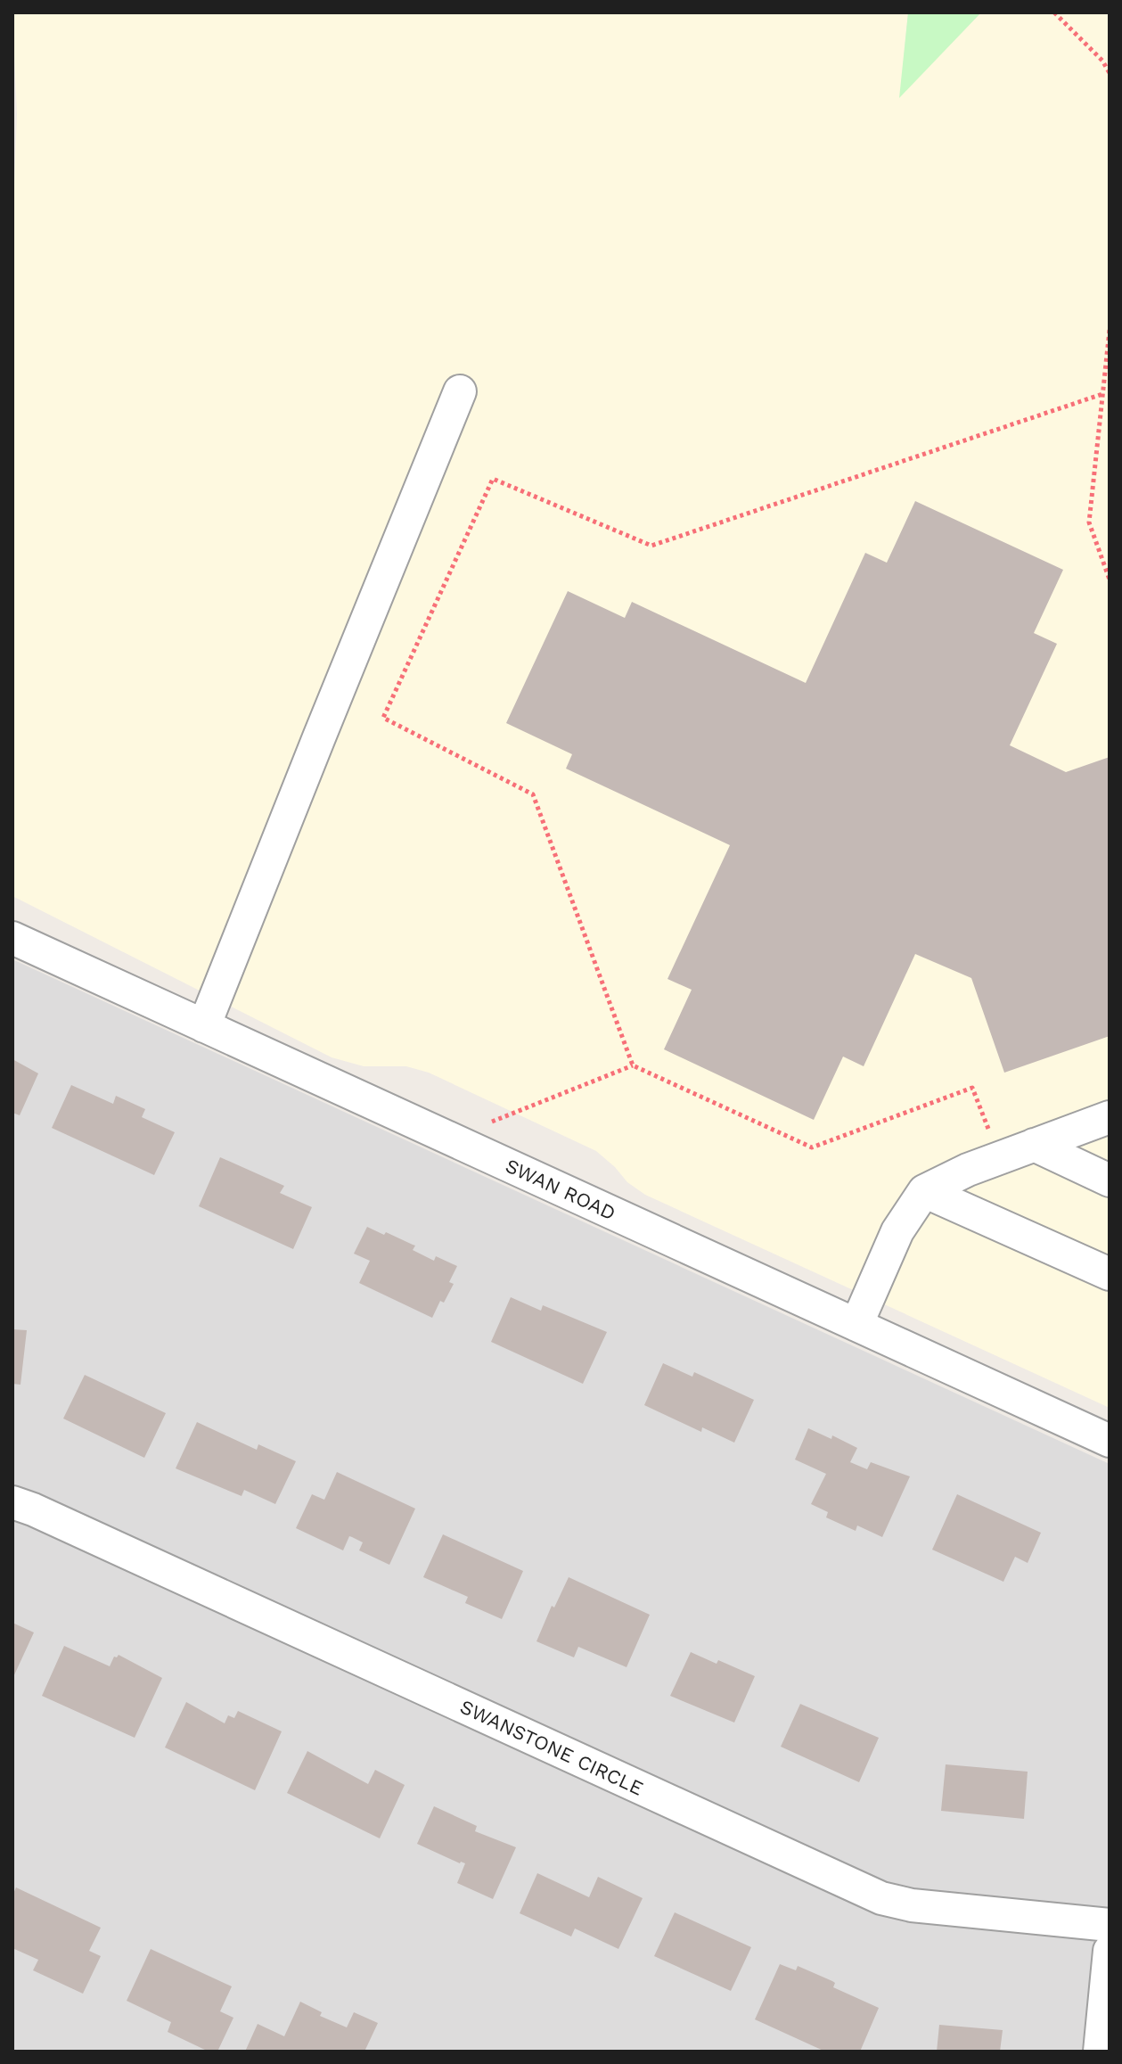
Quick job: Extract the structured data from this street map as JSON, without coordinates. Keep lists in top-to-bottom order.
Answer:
{
  "streets": {
    "street": ["SWAN ROAD", "SWANSTONE CIRCLE"]
  }
}
